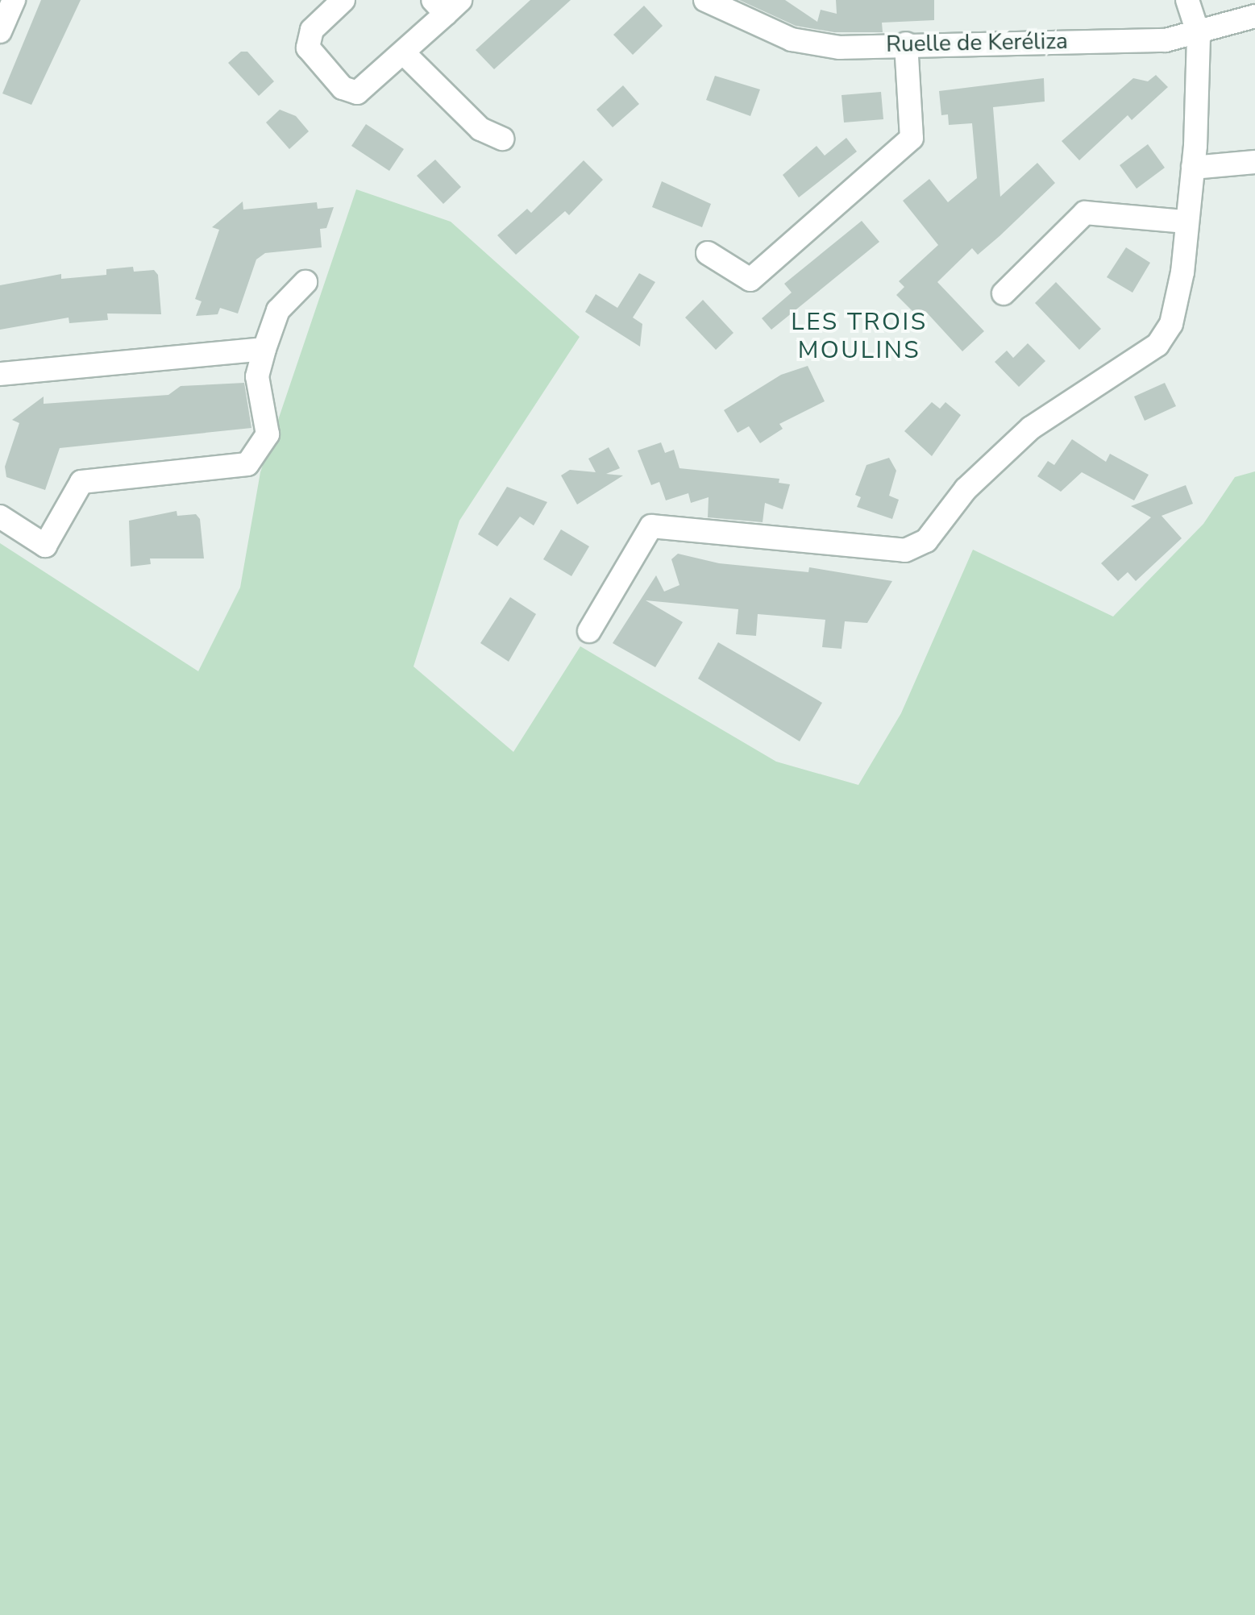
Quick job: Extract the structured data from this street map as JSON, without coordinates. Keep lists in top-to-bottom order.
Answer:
{
  "streets": {
    "street": ["Ruelle de Keréliza"]
  },
  "districts": ["LES TROIS MOULINS"]
}
